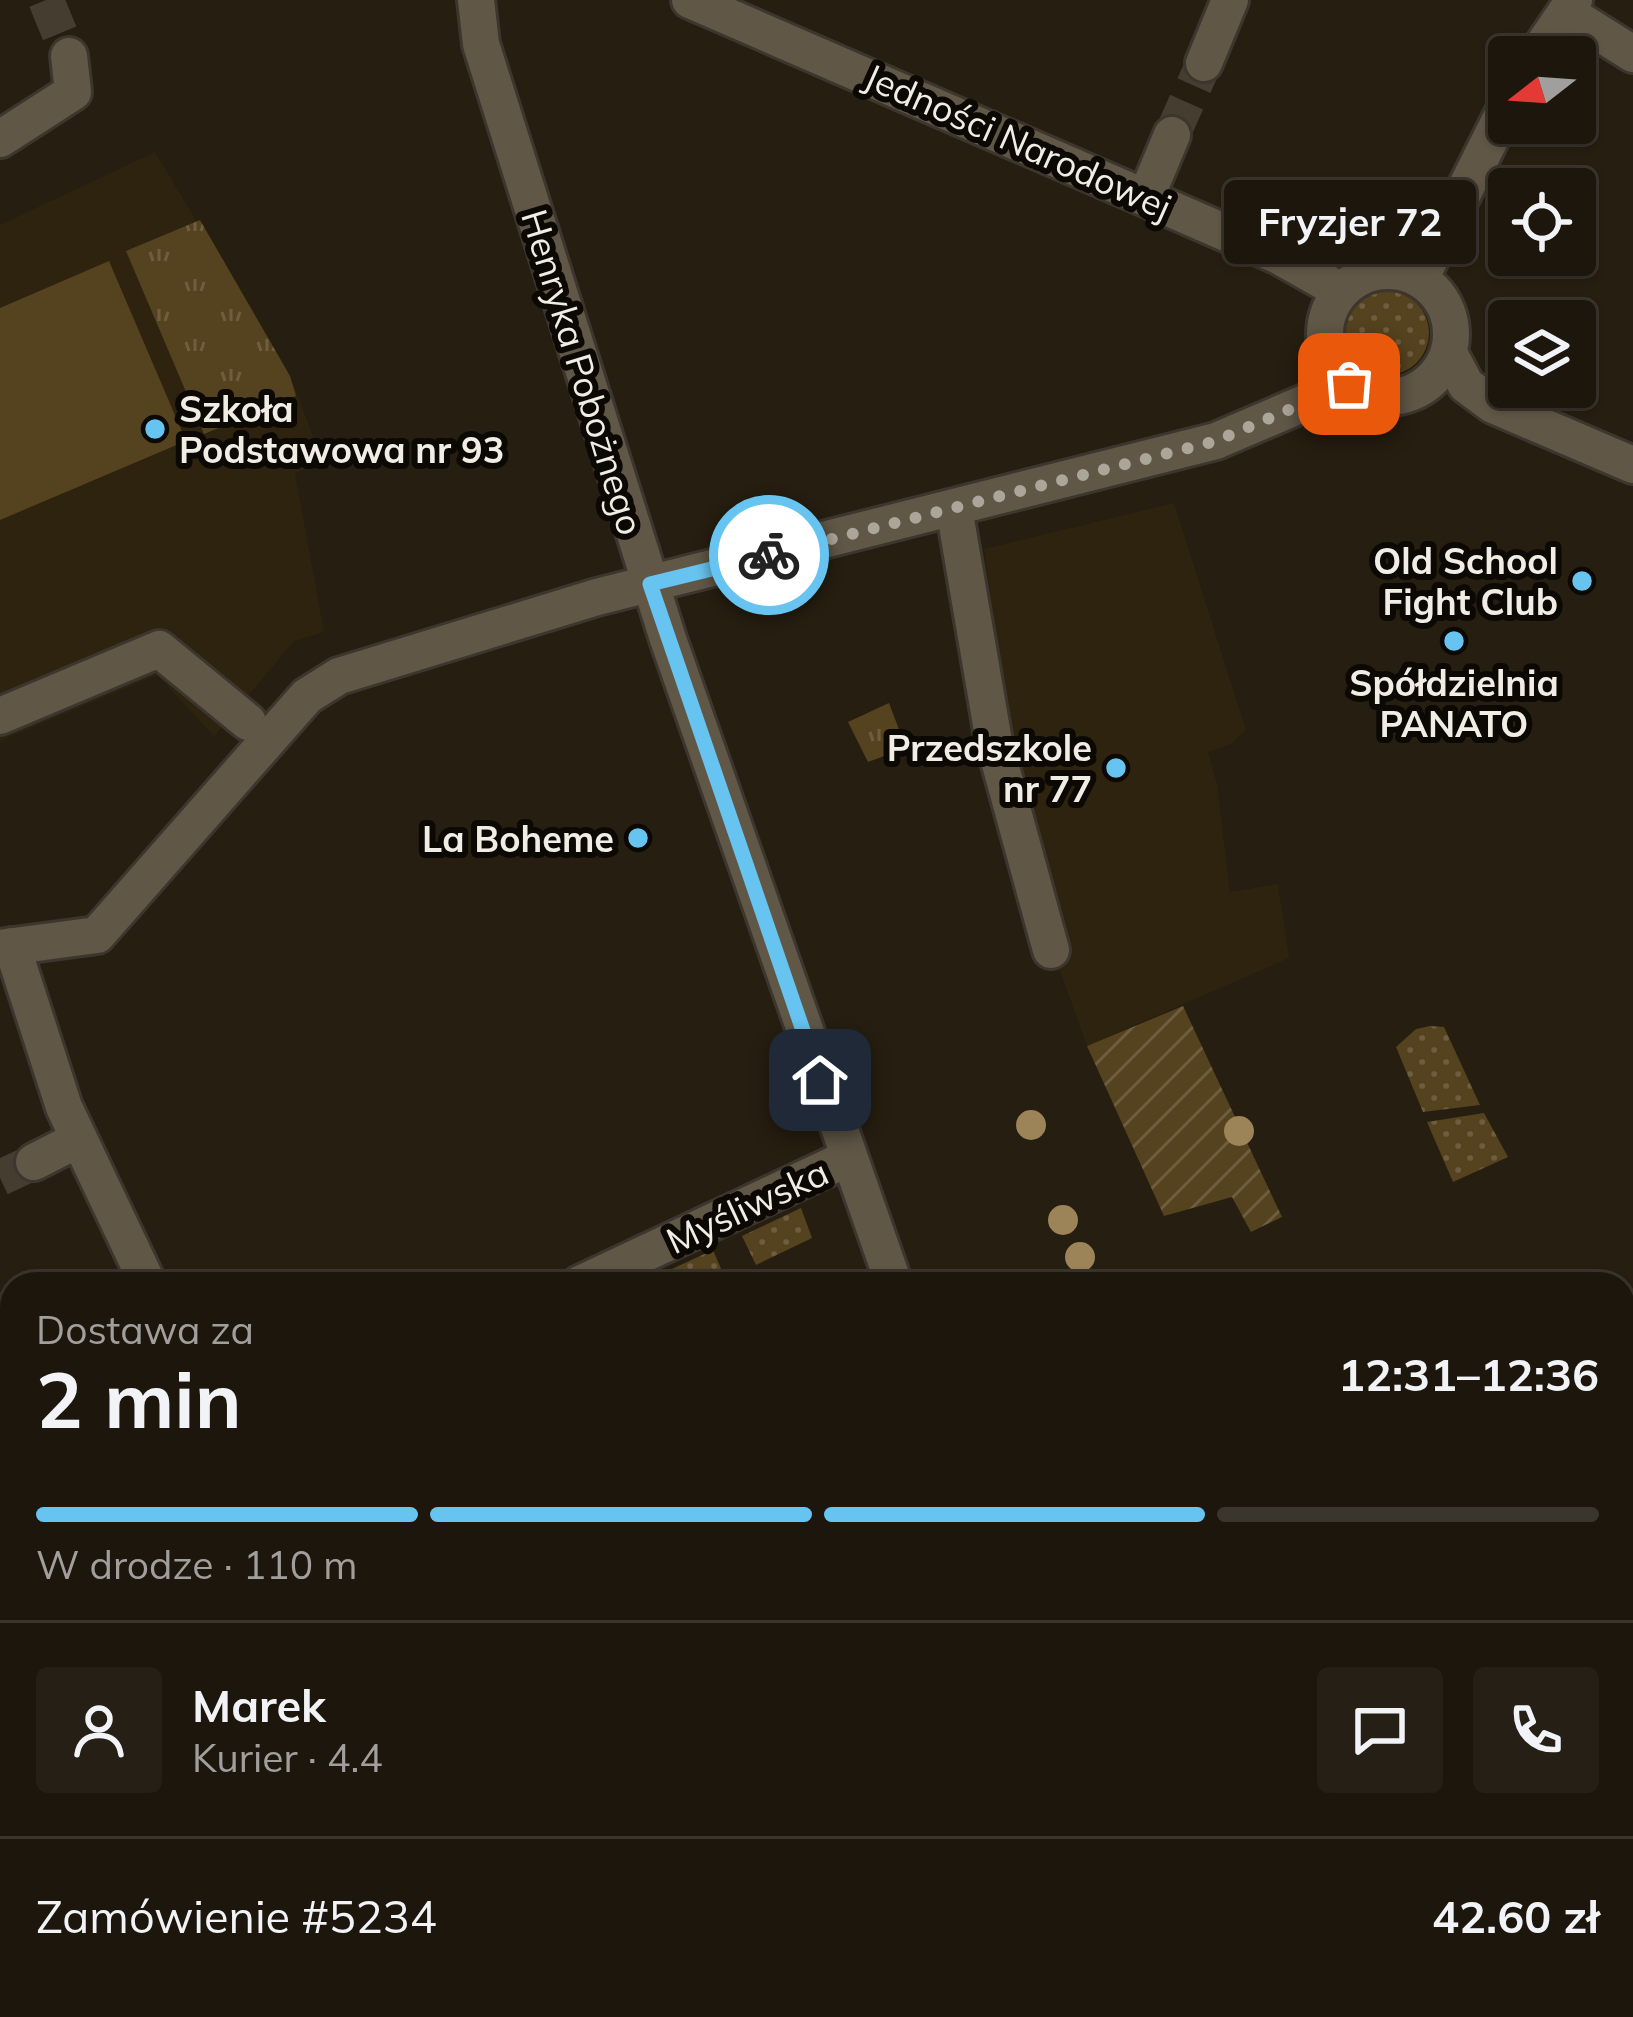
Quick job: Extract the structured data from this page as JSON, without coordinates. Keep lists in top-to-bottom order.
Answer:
{
  "streets": {
    "street": ["Jedności Narodowej", "Henryka Pobożnego", "Myśliwska"]
  },
  "crossings": [
    ["Henryka Pobożnego", "Myśliwska"]
  ],
  "places": [
    "Fryzjer 72",
    "Szkoła Podstawowa nr 93",
    "Old School Fight Club",
    "Spółdzielnia PANATO",
    "Przedszkole nr 77",
    "La Boheme"
  ],
  "north": "left",
  "page": {
    "bubble": "Fryzjer 72",
    "heading": ["2 min", "Dostawa za", "12:31–12:36"],
    "panel": [
      "Marek",
      "Kurier · 4.4",
      "Zamówienie #5234",
      "42.60 zł"
    ],
    "bar": "W drodze · 110 m"
  }
}
